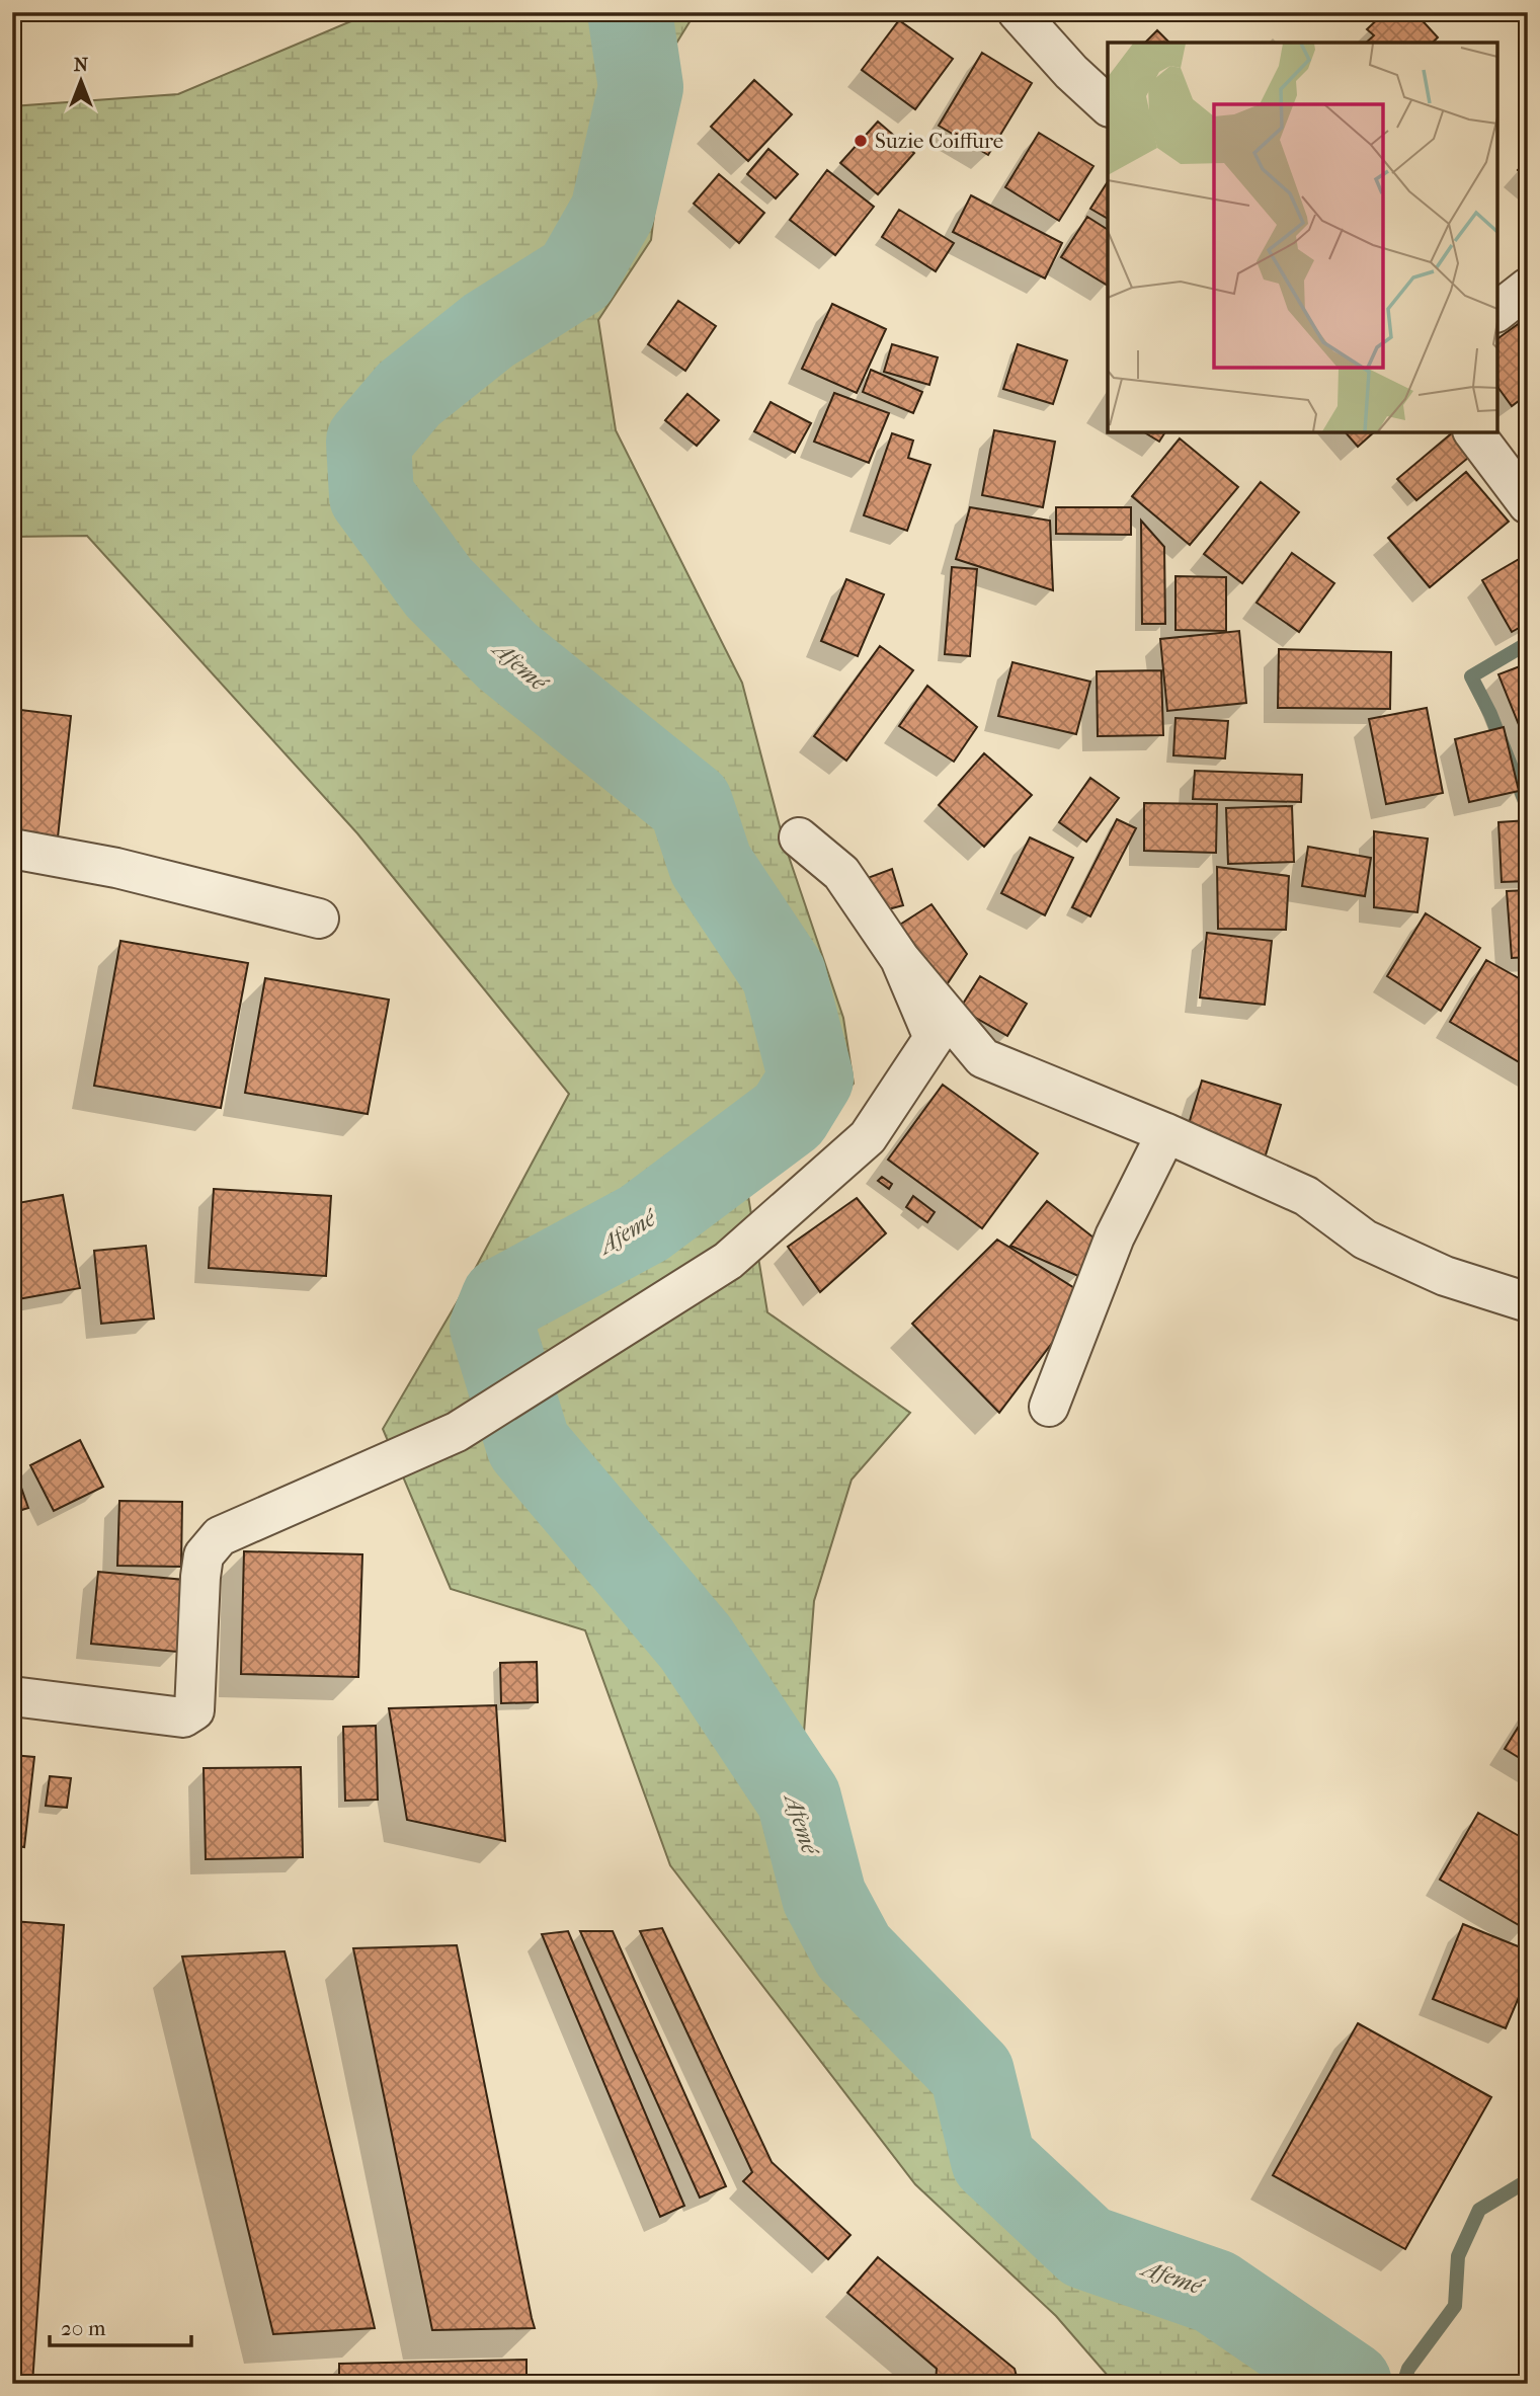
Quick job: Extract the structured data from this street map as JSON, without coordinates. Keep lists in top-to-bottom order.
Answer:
{
  "water": ["Afemé"],
  "places": ["Suzie Coiffure"],
  "scale_bar": "20 m",
  "north": "top"
}
